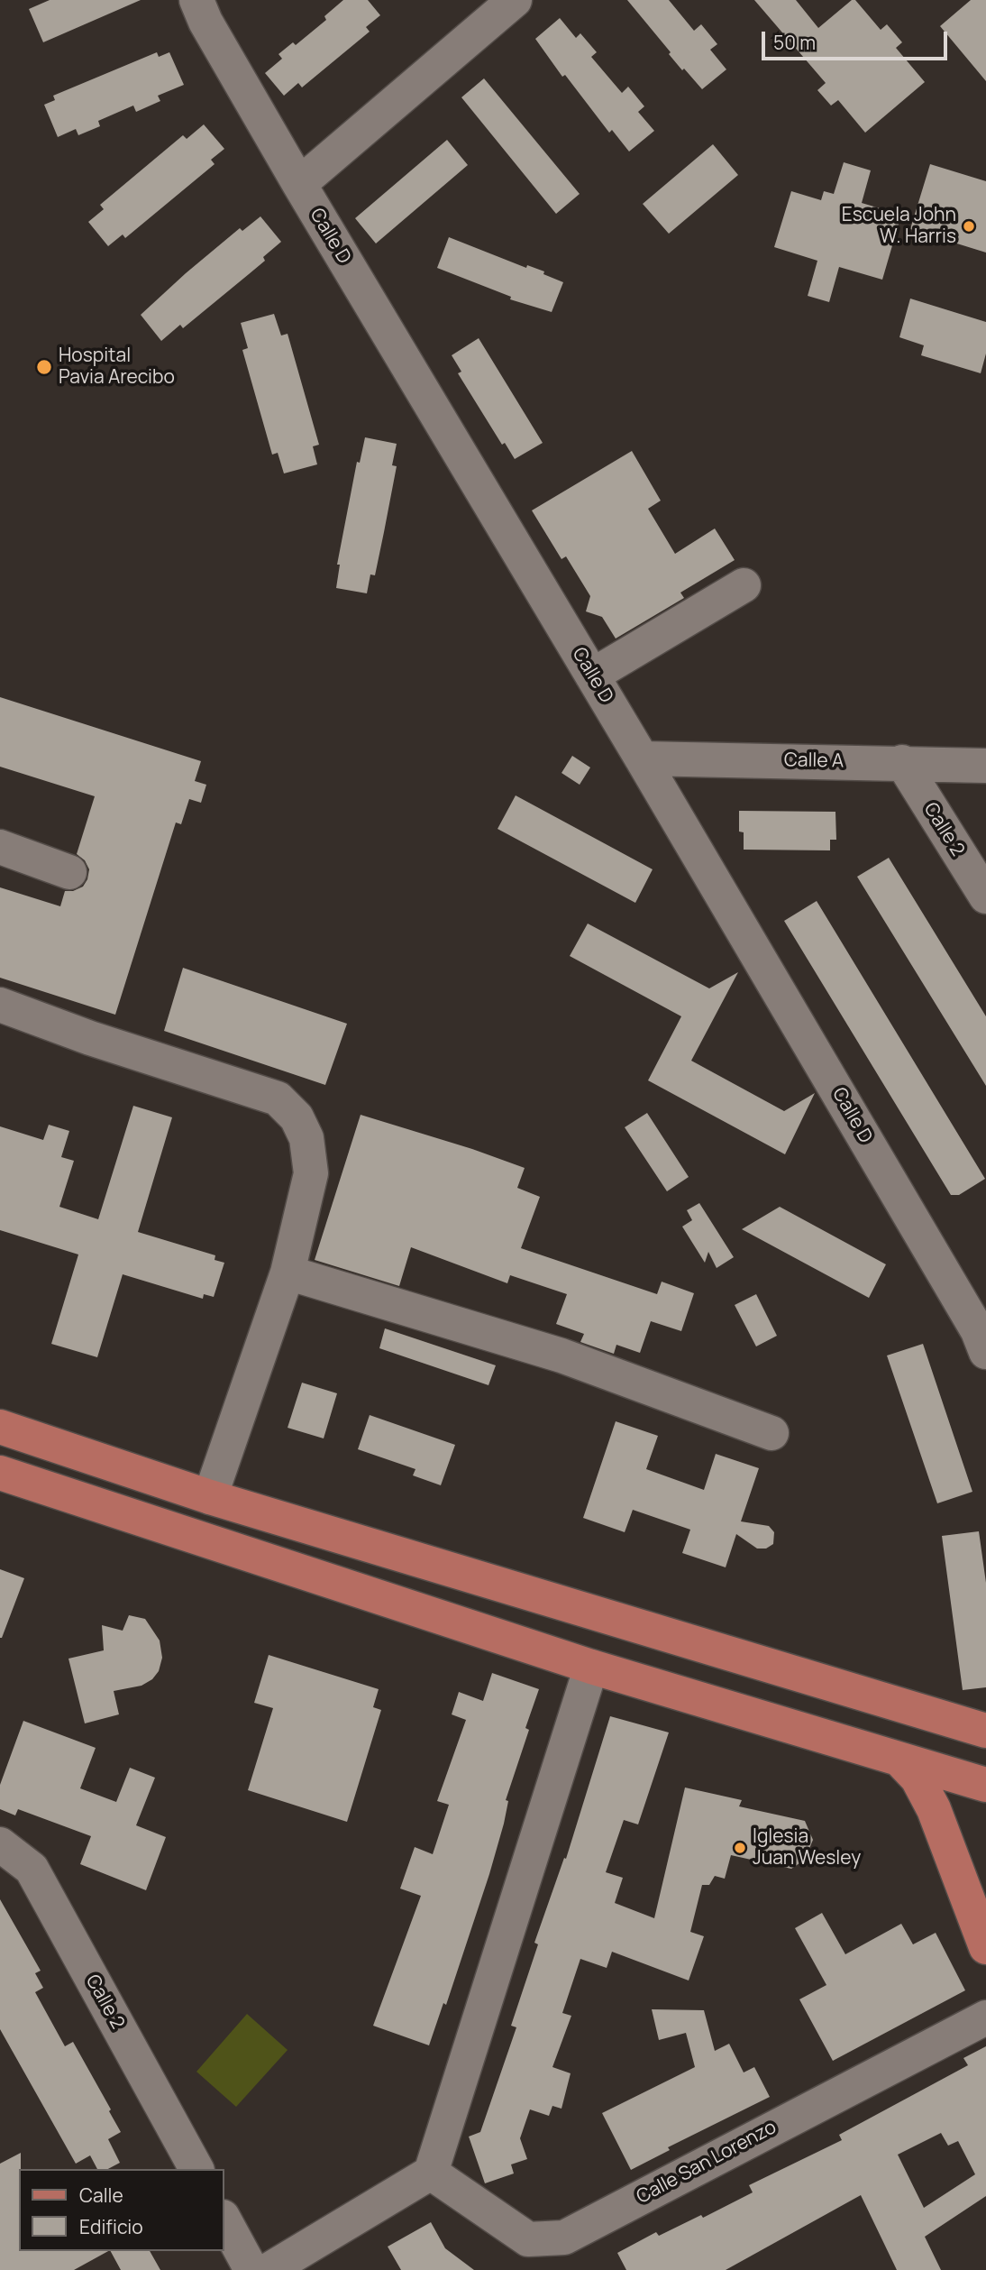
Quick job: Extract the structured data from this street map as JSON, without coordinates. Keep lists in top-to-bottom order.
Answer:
{
  "streets": {
    "street": [
      "Calle D",
      "Calle A",
      "Calle 2",
      "Calle San Lorenzo"
    ]
  },
  "crossings": [
    ["Calle D", "Calle A"],
    ["Calle A", "Calle 2"]
  ],
  "places": ["Escuela John W. Harris", "Hospital Pavia Arecibo", "Iglesia Juan Wesley"],
  "legend": ["Calle", "Edificio"],
  "scale_bar": "50 m"
}
